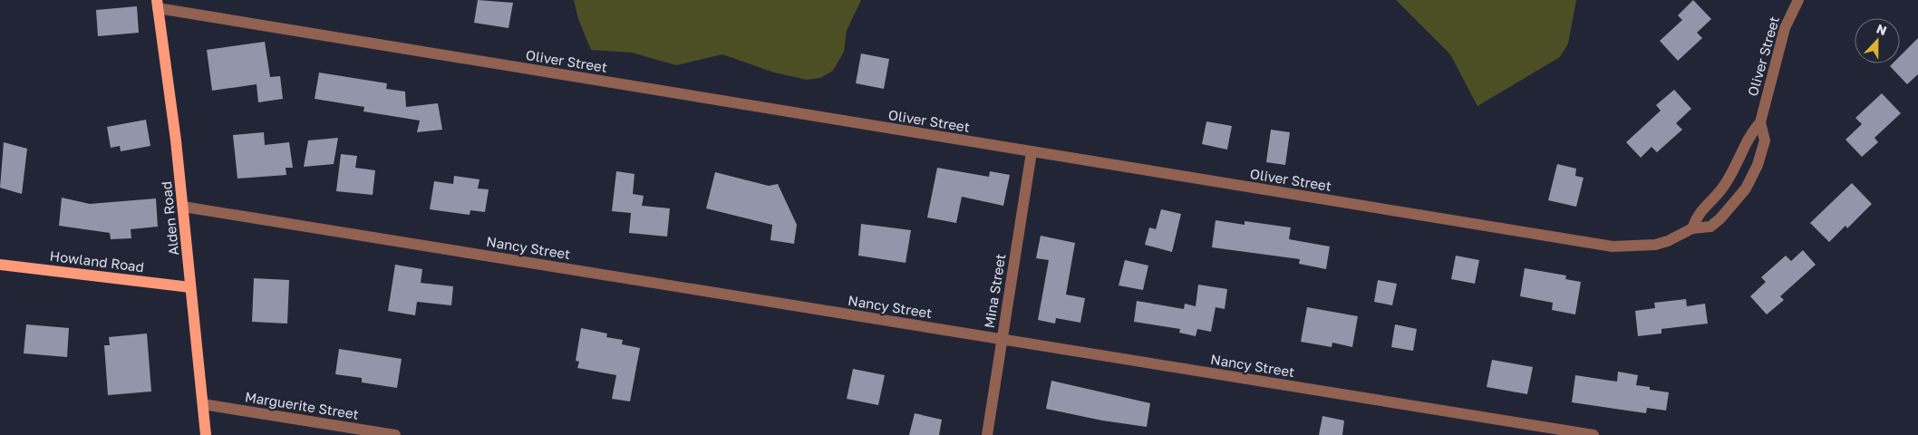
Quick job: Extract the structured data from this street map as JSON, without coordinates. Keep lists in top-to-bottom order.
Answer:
{
  "streets": {
    "main road": ["Alden Road", "Howland Road"],
    "street": [
      "Oliver Street",
      "Nancy Street",
      "Mina Street",
      "Marguerite Street"
    ]
  },
  "crossings": [
    ["Oliver Street", "Alden Road"],
    ["Oliver Street", "Mina Street"],
    ["Alden Road", "Nancy Street"],
    ["Alden Road", "Howland Road"],
    ["Alden Road", "Marguerite Street"],
    ["Nancy Street", "Mina Street"]
  ],
  "north": "top"
}
